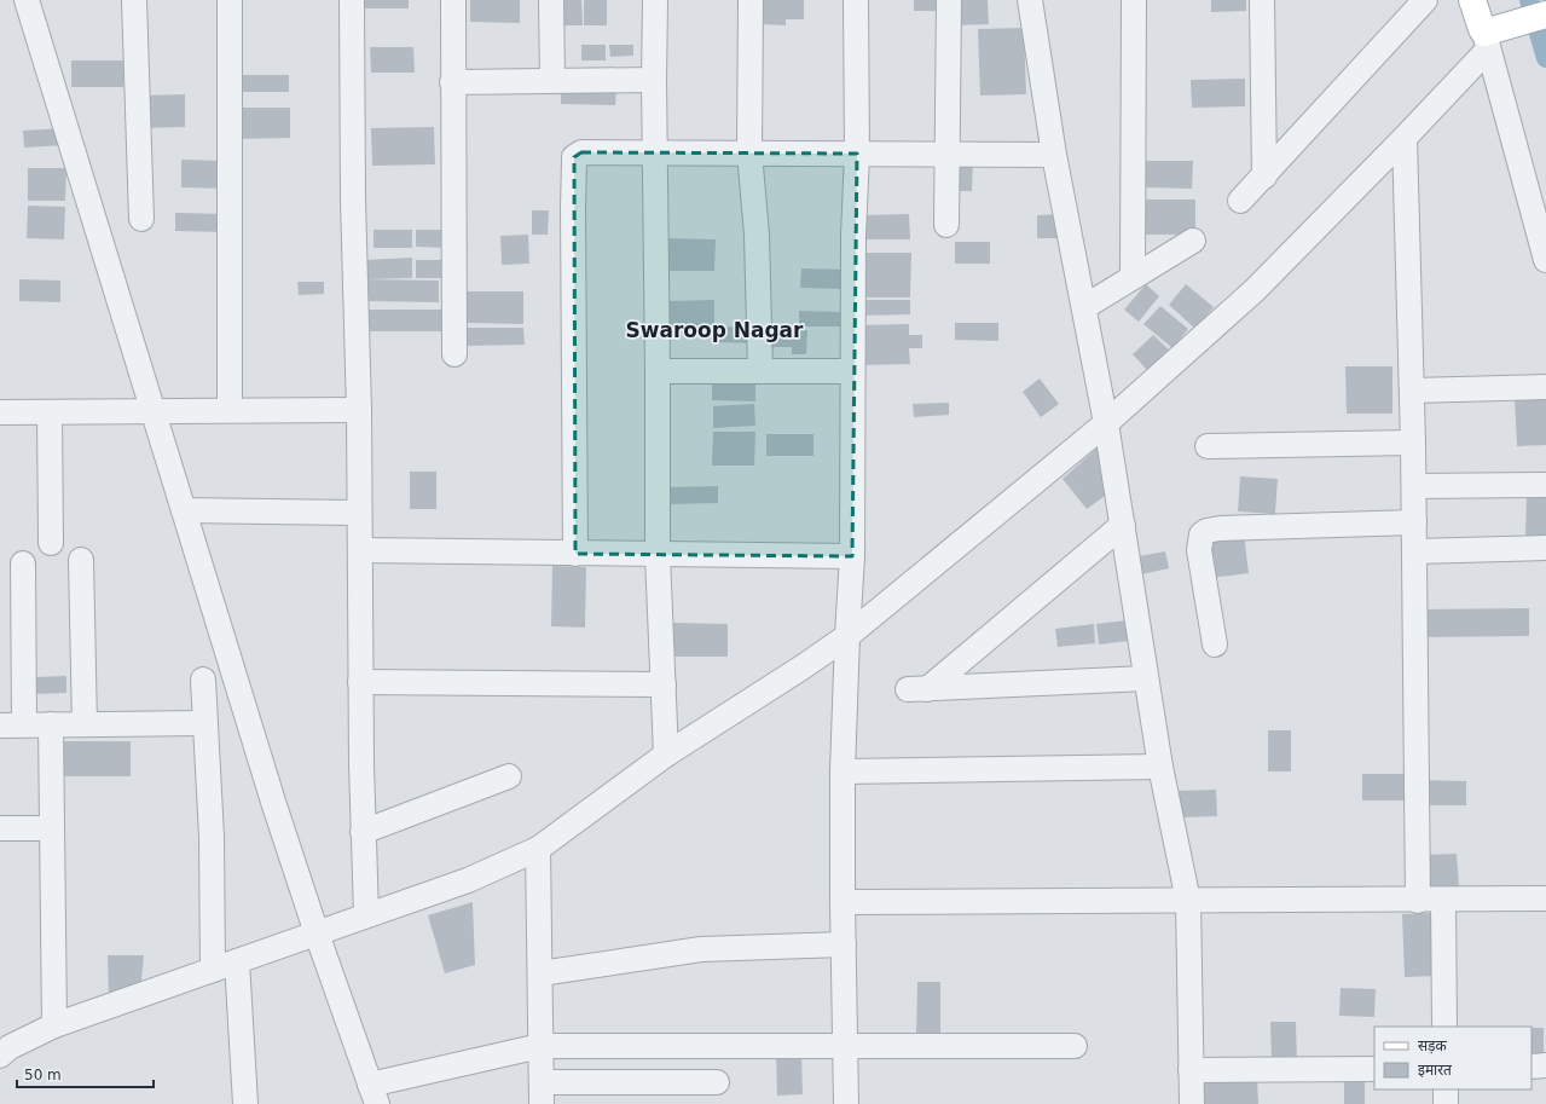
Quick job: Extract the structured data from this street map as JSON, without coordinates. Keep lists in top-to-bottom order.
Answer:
{
  "districts": ["Swaroop Nagar"],
  "legend": ["सड़क", "इमारत"],
  "scale_bar": "50 m"
}
